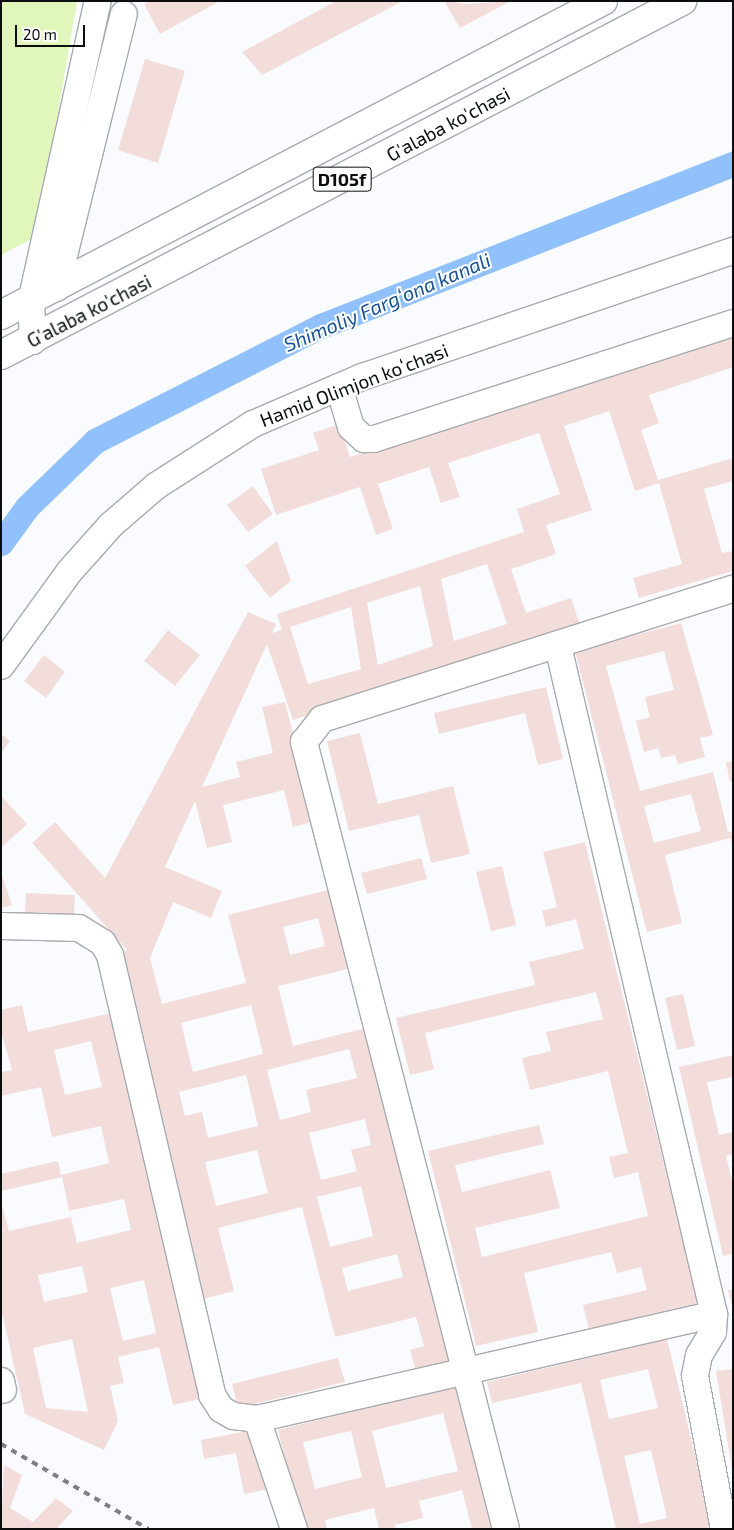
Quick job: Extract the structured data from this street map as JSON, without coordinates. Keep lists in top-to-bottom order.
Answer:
{
  "streets": {
    "main road": ["G'alaba ko'chasi", "D105f"],
    "street": ["Hamid Olimjon koʻchasi"]
  },
  "water": ["Shimoliy Fargʻona kanali"],
  "scale_bar": "20 m"
}
